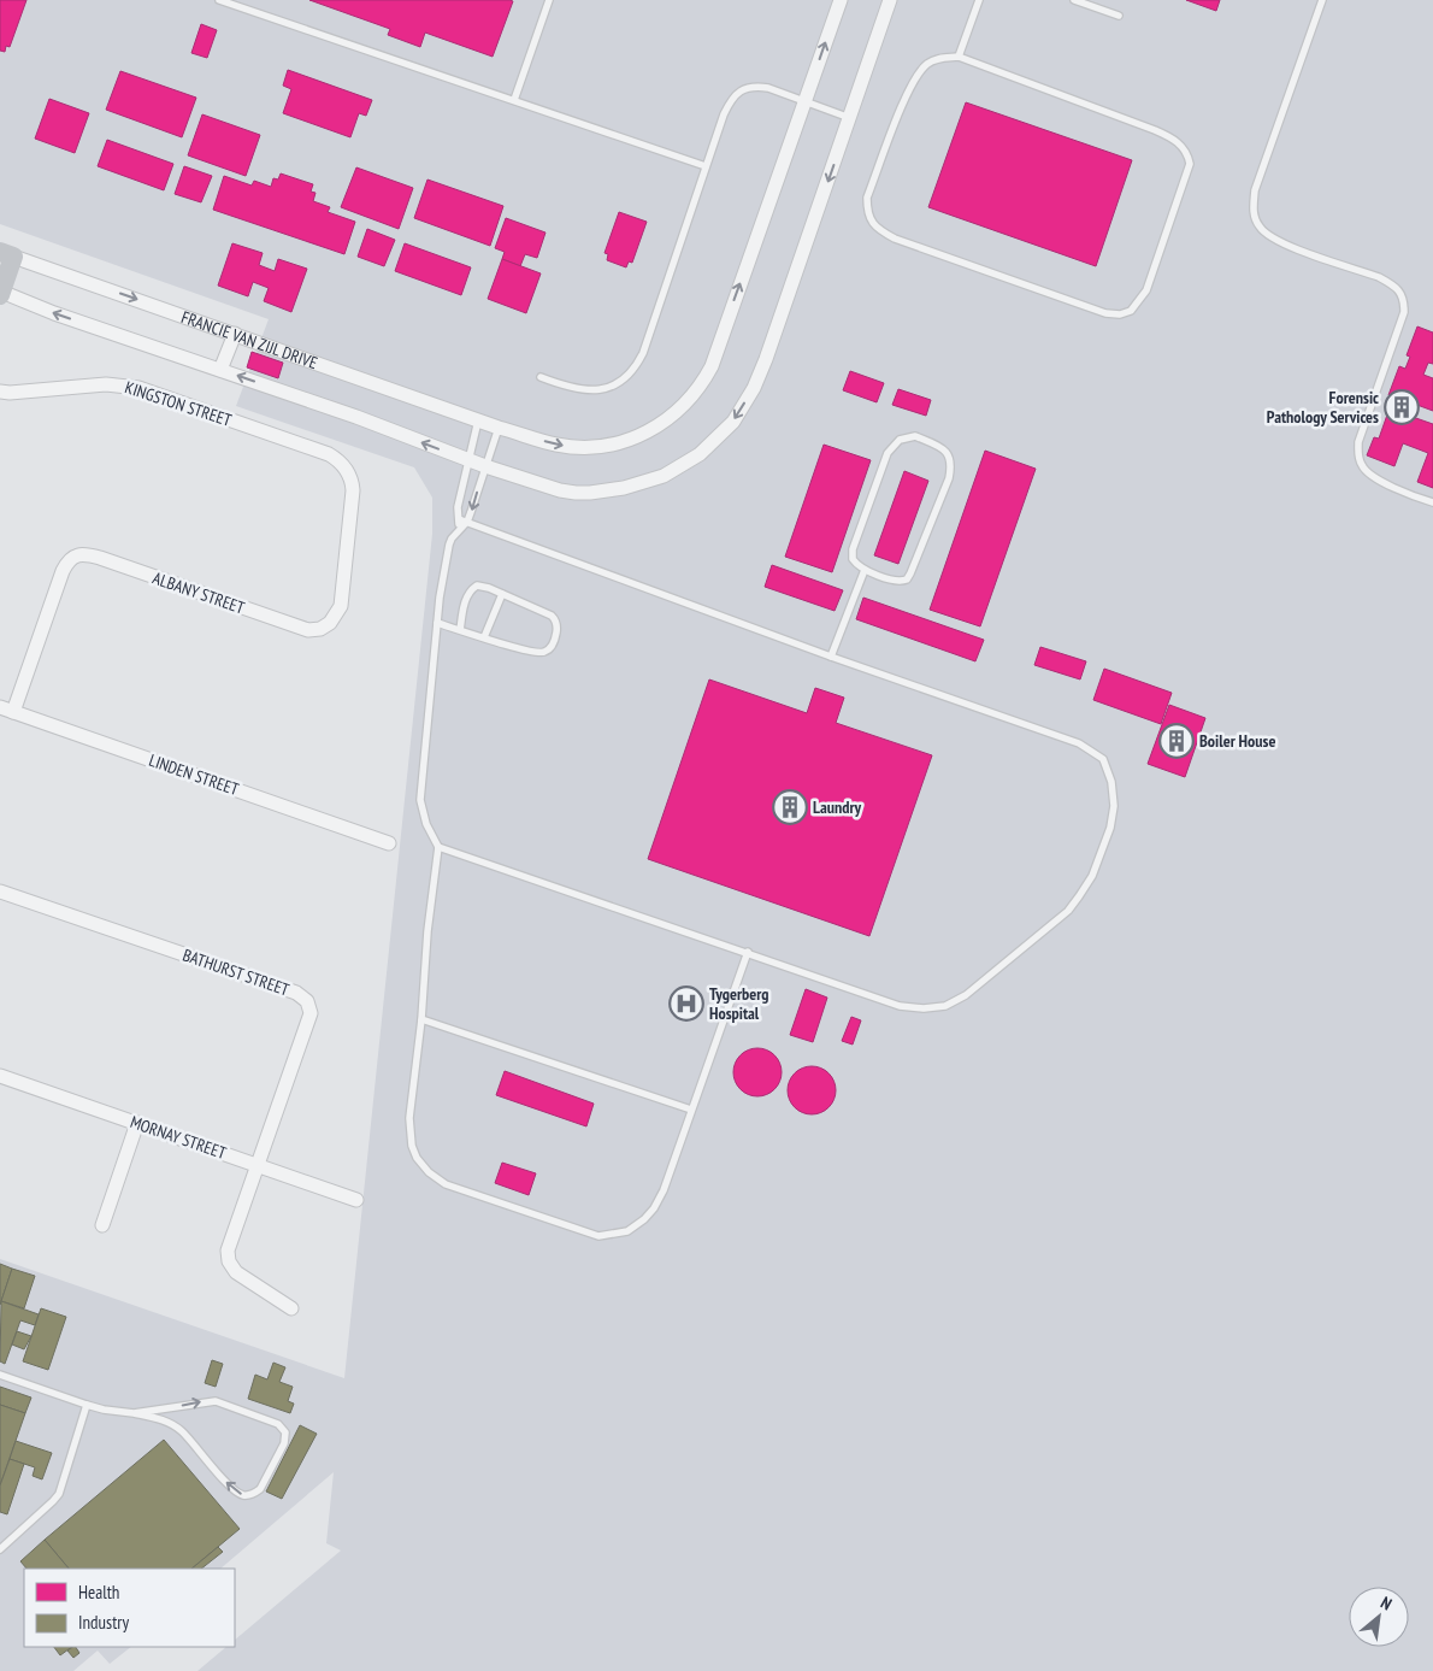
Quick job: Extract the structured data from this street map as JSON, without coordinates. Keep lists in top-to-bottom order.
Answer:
{
  "streets": {
    "street": [
      "FRANCIE VAN ZIJL DRIVE",
      "KINGSTON STREET",
      "ALBANY STREET",
      "LINDEN STREET",
      "BATHURST STREET",
      "MORNAY STREET"
    ]
  },
  "crossings": [
    ["KINGSTON STREET", "ALBANY STREET"],
    ["ALBANY STREET", "LINDEN STREET"],
    ["BATHURST STREET", "MORNAY STREET"]
  ],
  "places": {
    "building": ["Forensic Pathology Services", "Boiler House", "Laundry"],
    "hospital": ["Tygerberg Hospital"]
  },
  "legend": ["Health", "Industry"],
  "north": "top right"
}
